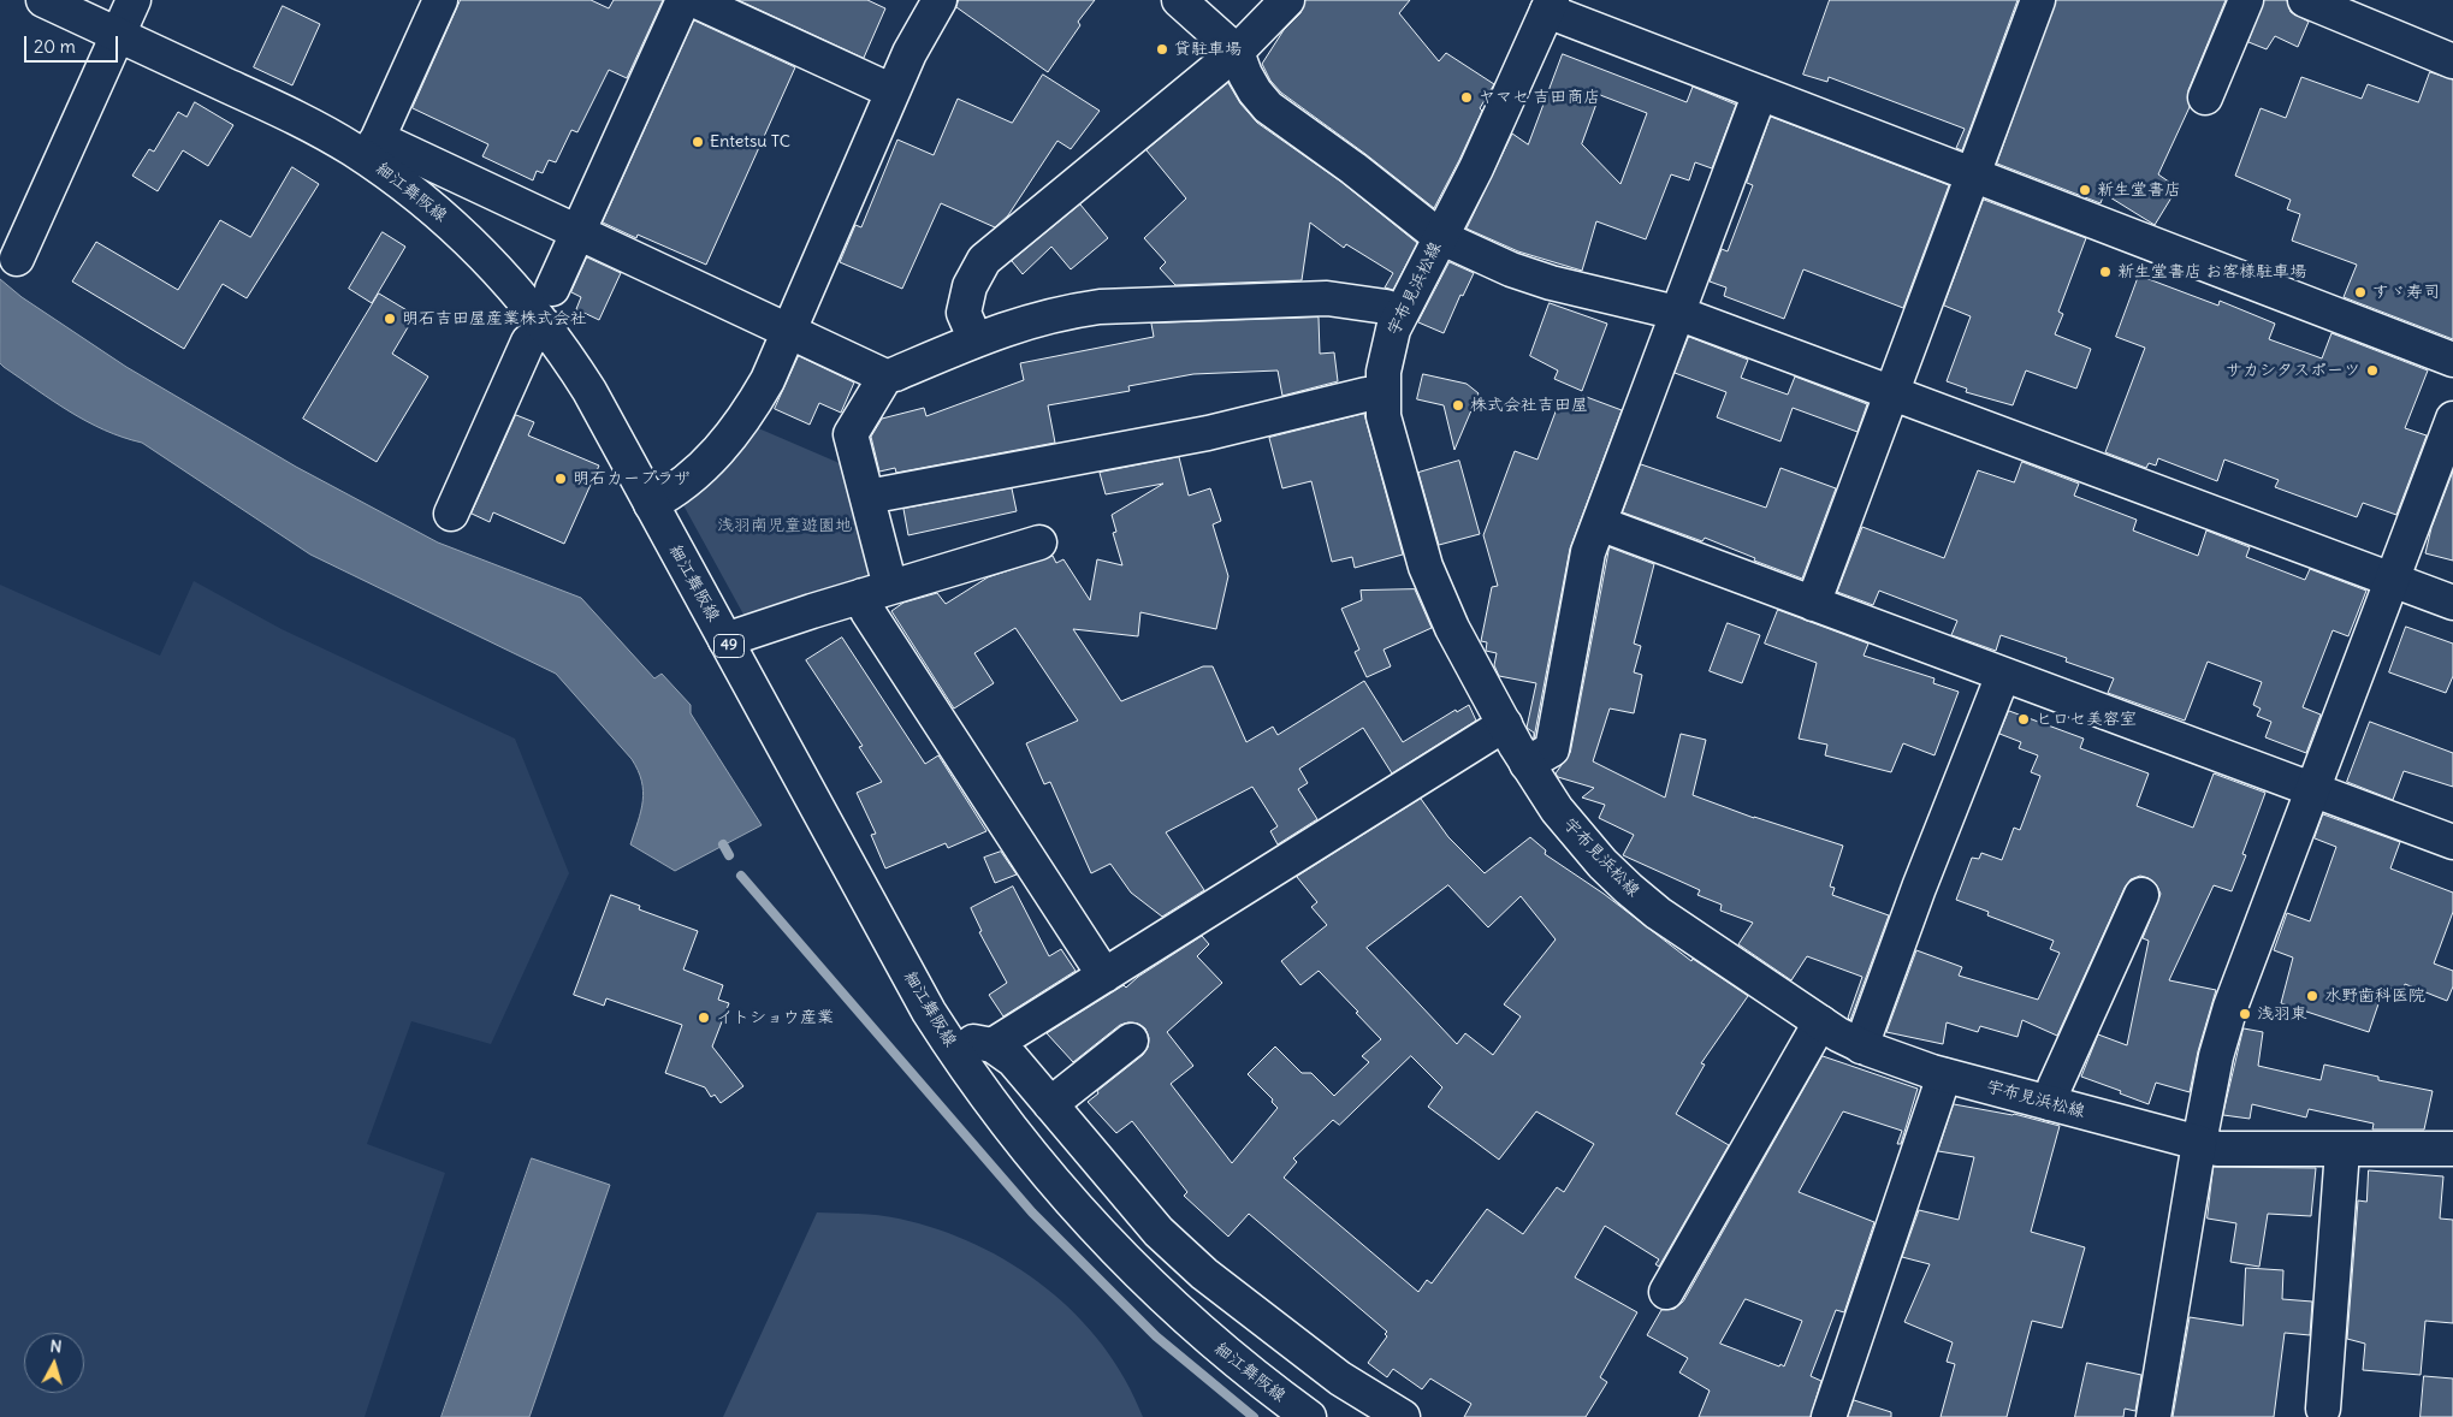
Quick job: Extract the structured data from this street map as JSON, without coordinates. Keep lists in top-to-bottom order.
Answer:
{
  "streets": {
    "street": ["細江舞阪線", "宇布見浜松線", "49"]
  },
  "parks": ["浅羽南児童遊園地"],
  "places": [
    "貸駐車場",
    "ヤマセ 吉田商店",
    "Entetsu TC",
    "新生堂書店",
    "新生堂書店 お客様駐車場",
    "すゞ寿司",
    "明石吉田屋産業株式会社",
    "サカシタスポーツ",
    "株式会社吉田屋",
    "明石カープラザ",
    "ヒロセ美容室",
    "水野歯科医院",
    "浅羽東",
    "イトショウ産業"
  ],
  "scale_bar": "20 m",
  "north": "top"
}
